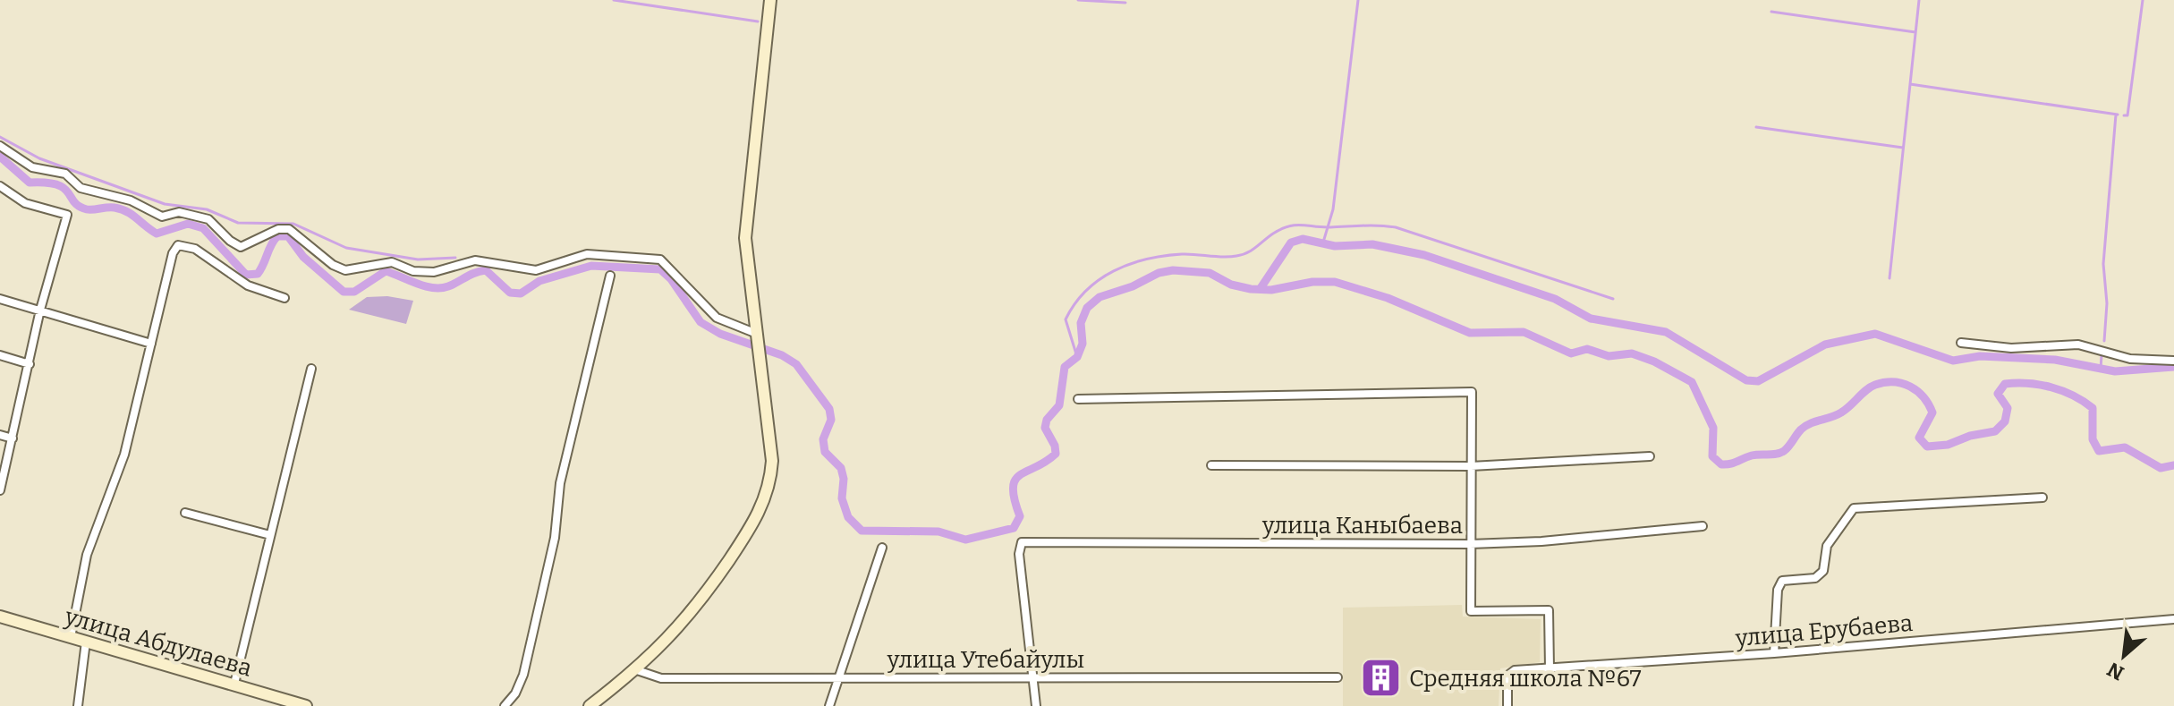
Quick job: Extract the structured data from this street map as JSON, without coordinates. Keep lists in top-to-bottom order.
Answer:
{
  "streets": {
    "main road": ["улица Абдулаева"],
    "street": ["улица Каныбаева", "улица Ерубаева", "улица Утебайулы"]
  },
  "crossings": [
    ["улица Каныбаева", "улица Утебайулы"]
  ],
  "places": {
    "building": ["Средняя школа №67"]
  },
  "north": "bottom left"
}
